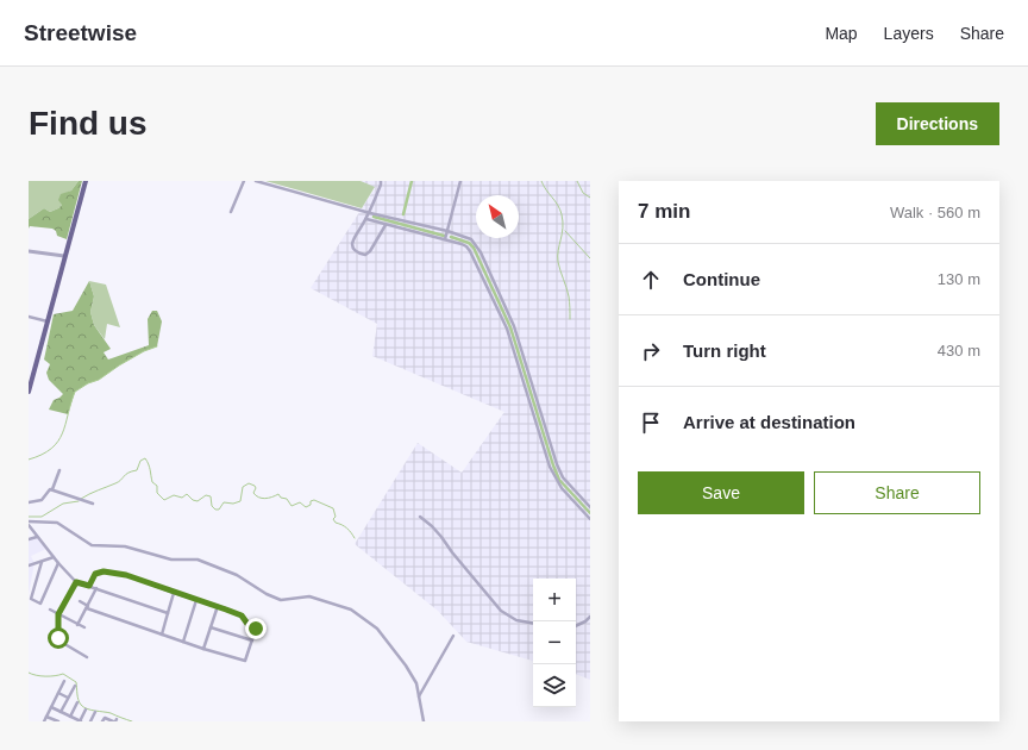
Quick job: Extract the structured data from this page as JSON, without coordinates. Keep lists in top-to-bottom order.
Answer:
{
  "north": "top left",
  "page": {
    "header": "Streetwise",
    "nav": ["Map", "Layers", "Share"],
    "buttons": [
      "Directions",
      ["Save", "Share"]
    ],
    "title": "Find us",
    "heading": ["7 min", "Walk · 560 m"],
    "list": [
      ["Continue", "130 m"],
      ["Turn right", "430 m"],
      "Arrive at destination"
    ],
    "map_buttons": ["+", "−"]
  }
}
